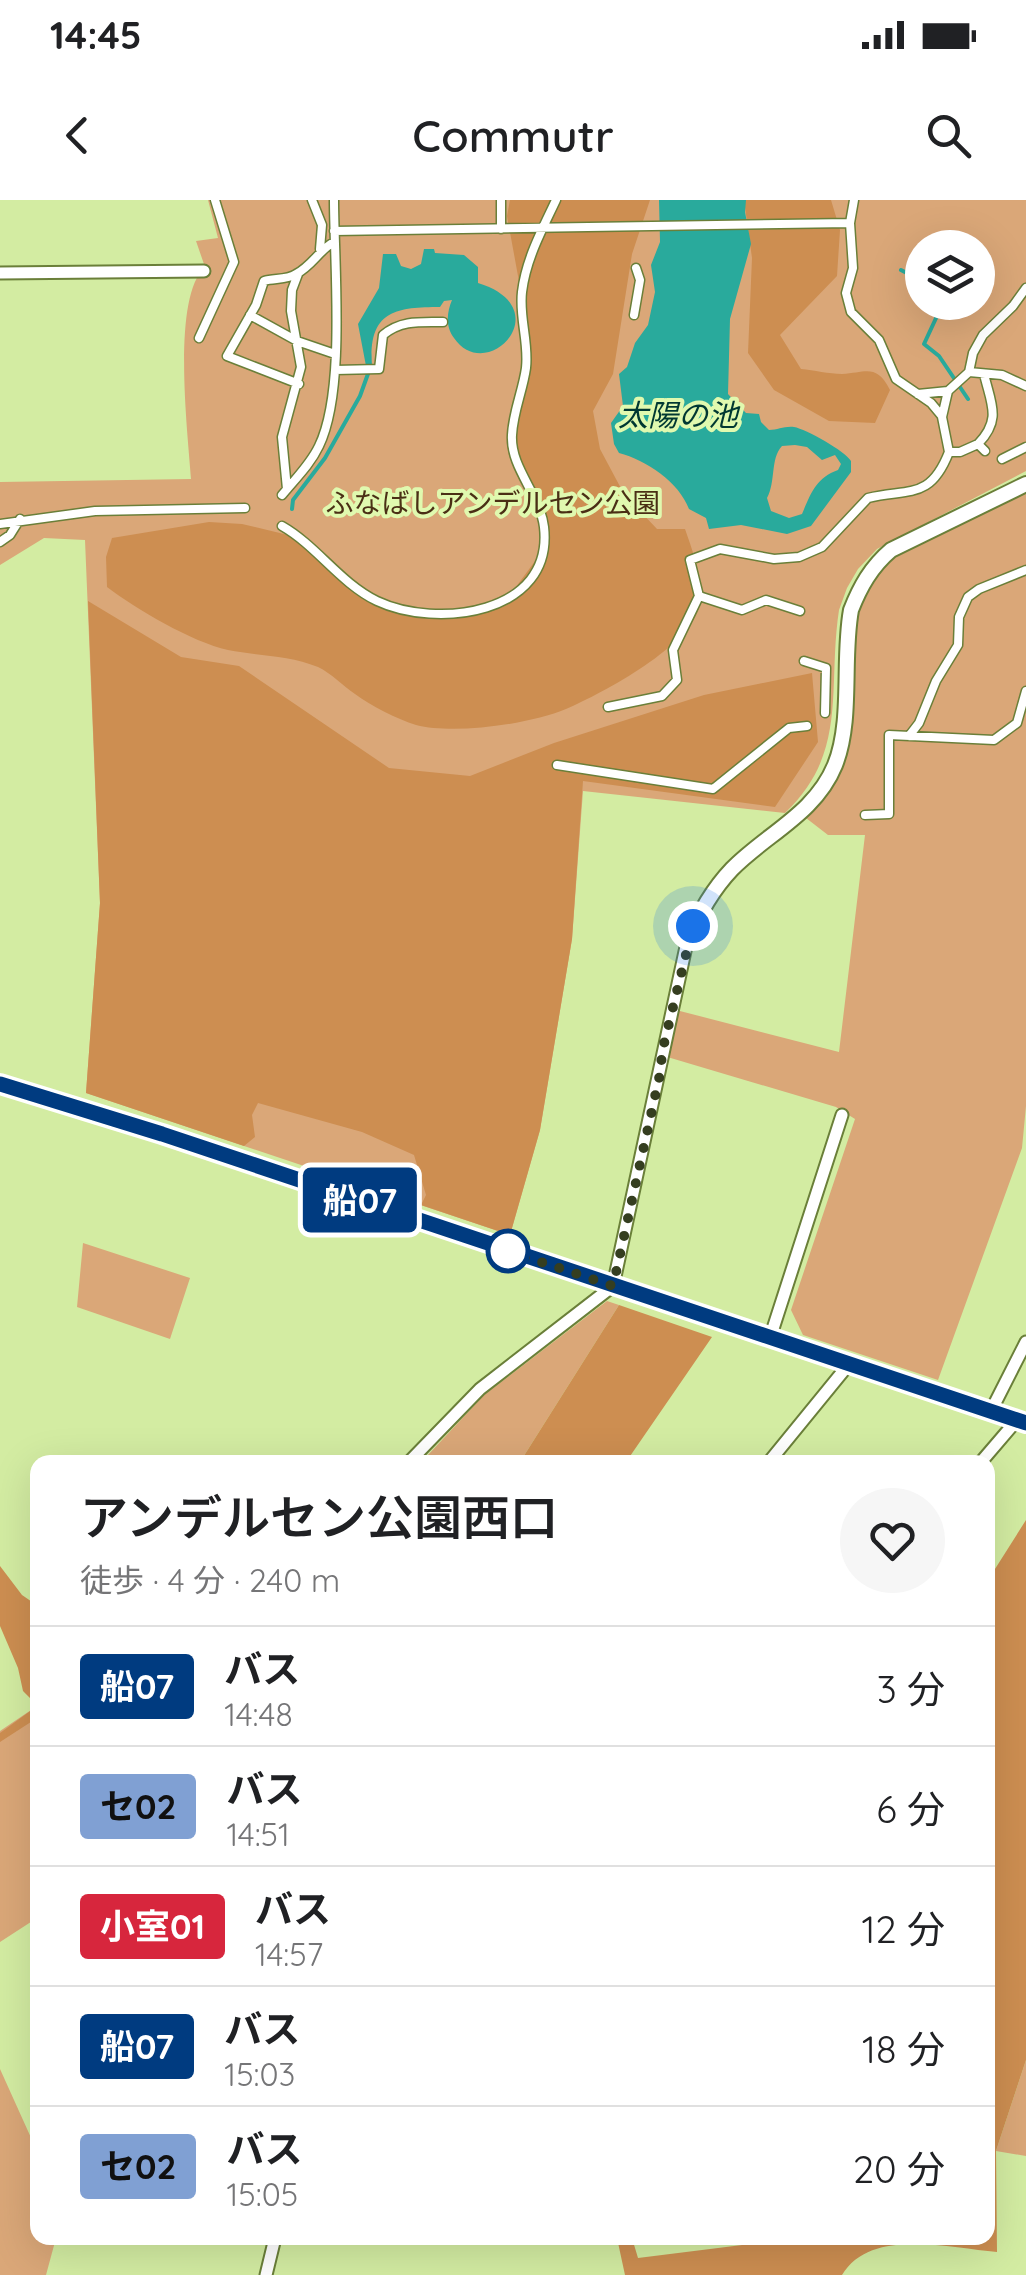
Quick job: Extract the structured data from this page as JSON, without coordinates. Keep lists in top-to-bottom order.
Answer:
{
  "water": ["太陽の池"],
  "parks": ["ふなばしアンデルセン公園"],
  "lines": ["bus line 船07"],
  "page": {
    "status": "14:45",
    "header": "Commutr",
    "on_map": "船07",
    "heading": ["アンデルセン公園西口", "徒歩 · 4 分 · 240 m"],
    "list": [
      {
        "mark": "船07",
        "name": "バス",
        "note": "14:48",
        "value": "3 分"
      },
      {
        "mark": "セ02",
        "name": "バス",
        "note": "14:51",
        "value": "6 分"
      },
      {
        "mark": "小室01",
        "name": "バス",
        "note": "14:57",
        "value": "12 分"
      },
      {
        "mark": "船07",
        "name": "バス",
        "note": "15:03",
        "value": "18 分"
      },
      {
        "mark": "セ02",
        "name": "バス",
        "note": "15:05",
        "value": "20 分"
      }
    ]
  }
}
